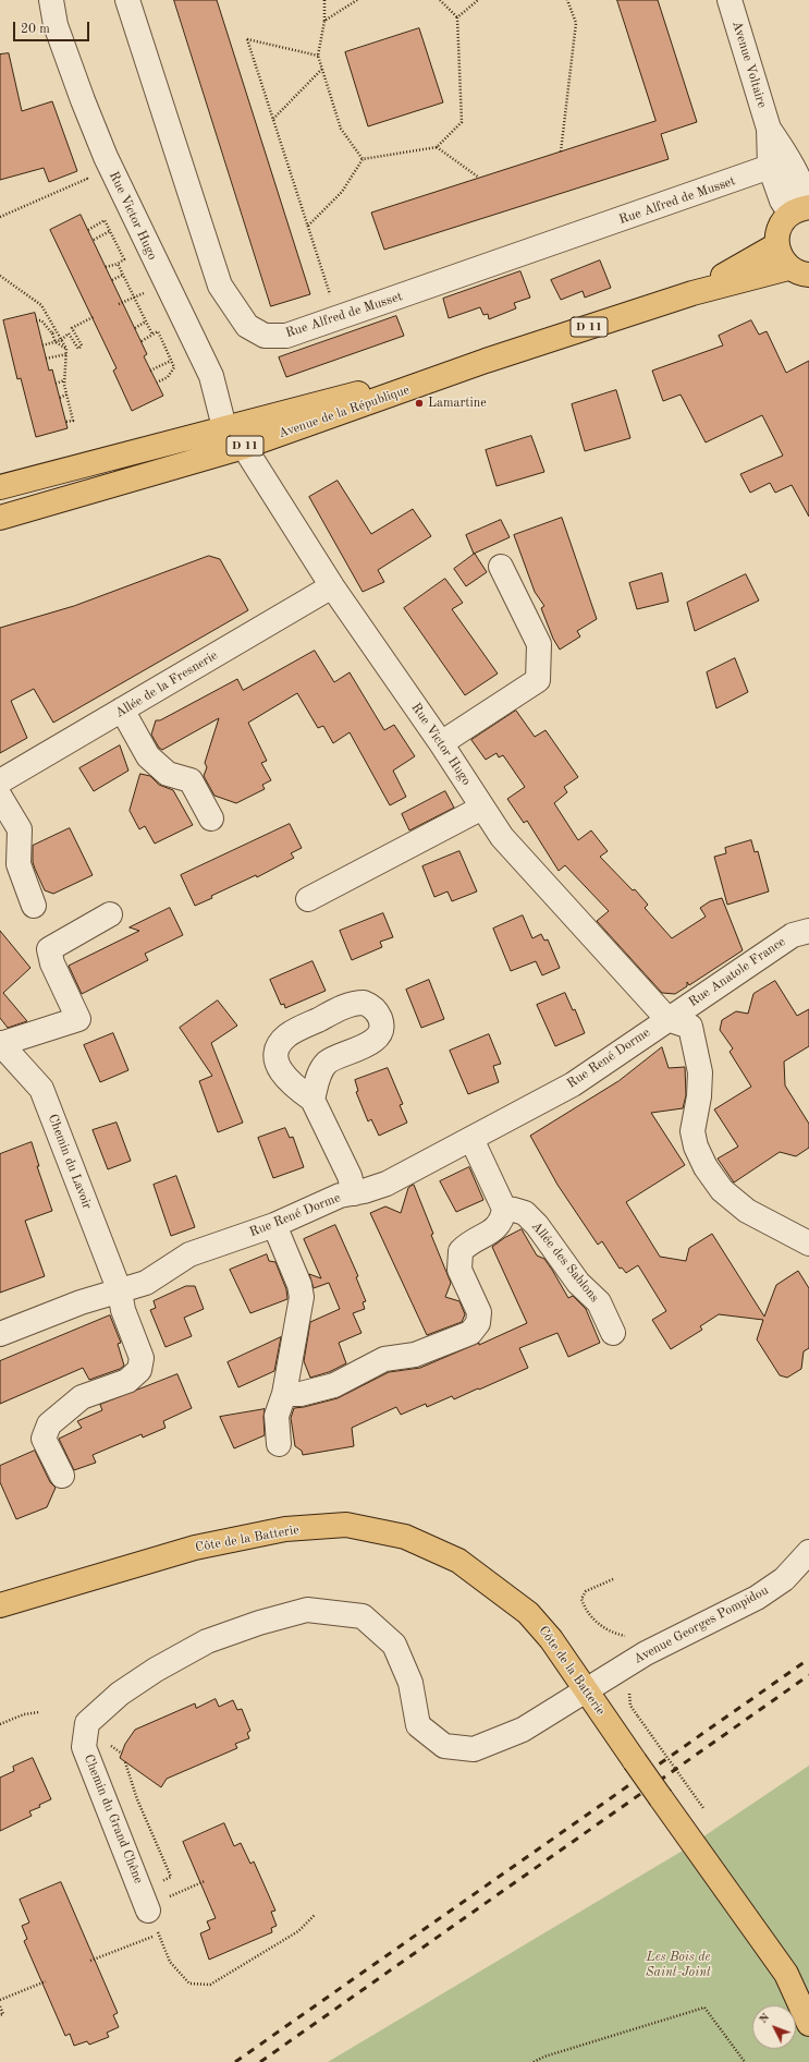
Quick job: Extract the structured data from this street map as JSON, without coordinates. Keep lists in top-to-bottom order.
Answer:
{
  "streets": {
    "main road": ["D 11", "Avenue de la République", "Côte de la Batterie"],
    "street": [
      "Avenue Voltaire",
      "Rue Alfred de Musset",
      "Rue Victor Hugo",
      "Allée de la Fresnerie",
      "Rue Anatole France",
      "Rue René Dorme",
      "Chemin du Lavoir",
      "Allée des Sablons",
      "Avenue Georges Pompidou",
      "Chemin du Grand Chêne"
    ]
  },
  "crossings": [
    ["Avenue Voltaire", "Rue Alfred de Musset"],
    ["Rue Victor Hugo", "Avenue de la République"],
    ["Rue Victor Hugo", "Allée de la Fresnerie"],
    ["Rue Victor Hugo", "Rue Anatole France"],
    ["Rue Victor Hugo", "Rue René Dorme"],
    ["Rue Anatole France", "Rue René Dorme"],
    ["Rue René Dorme", "Chemin du Lavoir"],
    ["Côte de la Batterie", "Avenue Georges Pompidou"],
    ["Côte de la Batterie", "Chemin du Grand Chêne"],
    ["Avenue Georges Pompidou", "Chemin du Grand Chêne"]
  ],
  "parks": ["Les Bois de Saint-Joint"],
  "places": ["Lamartine"],
  "scale_bar": "20 m",
  "north": "top left"
}
